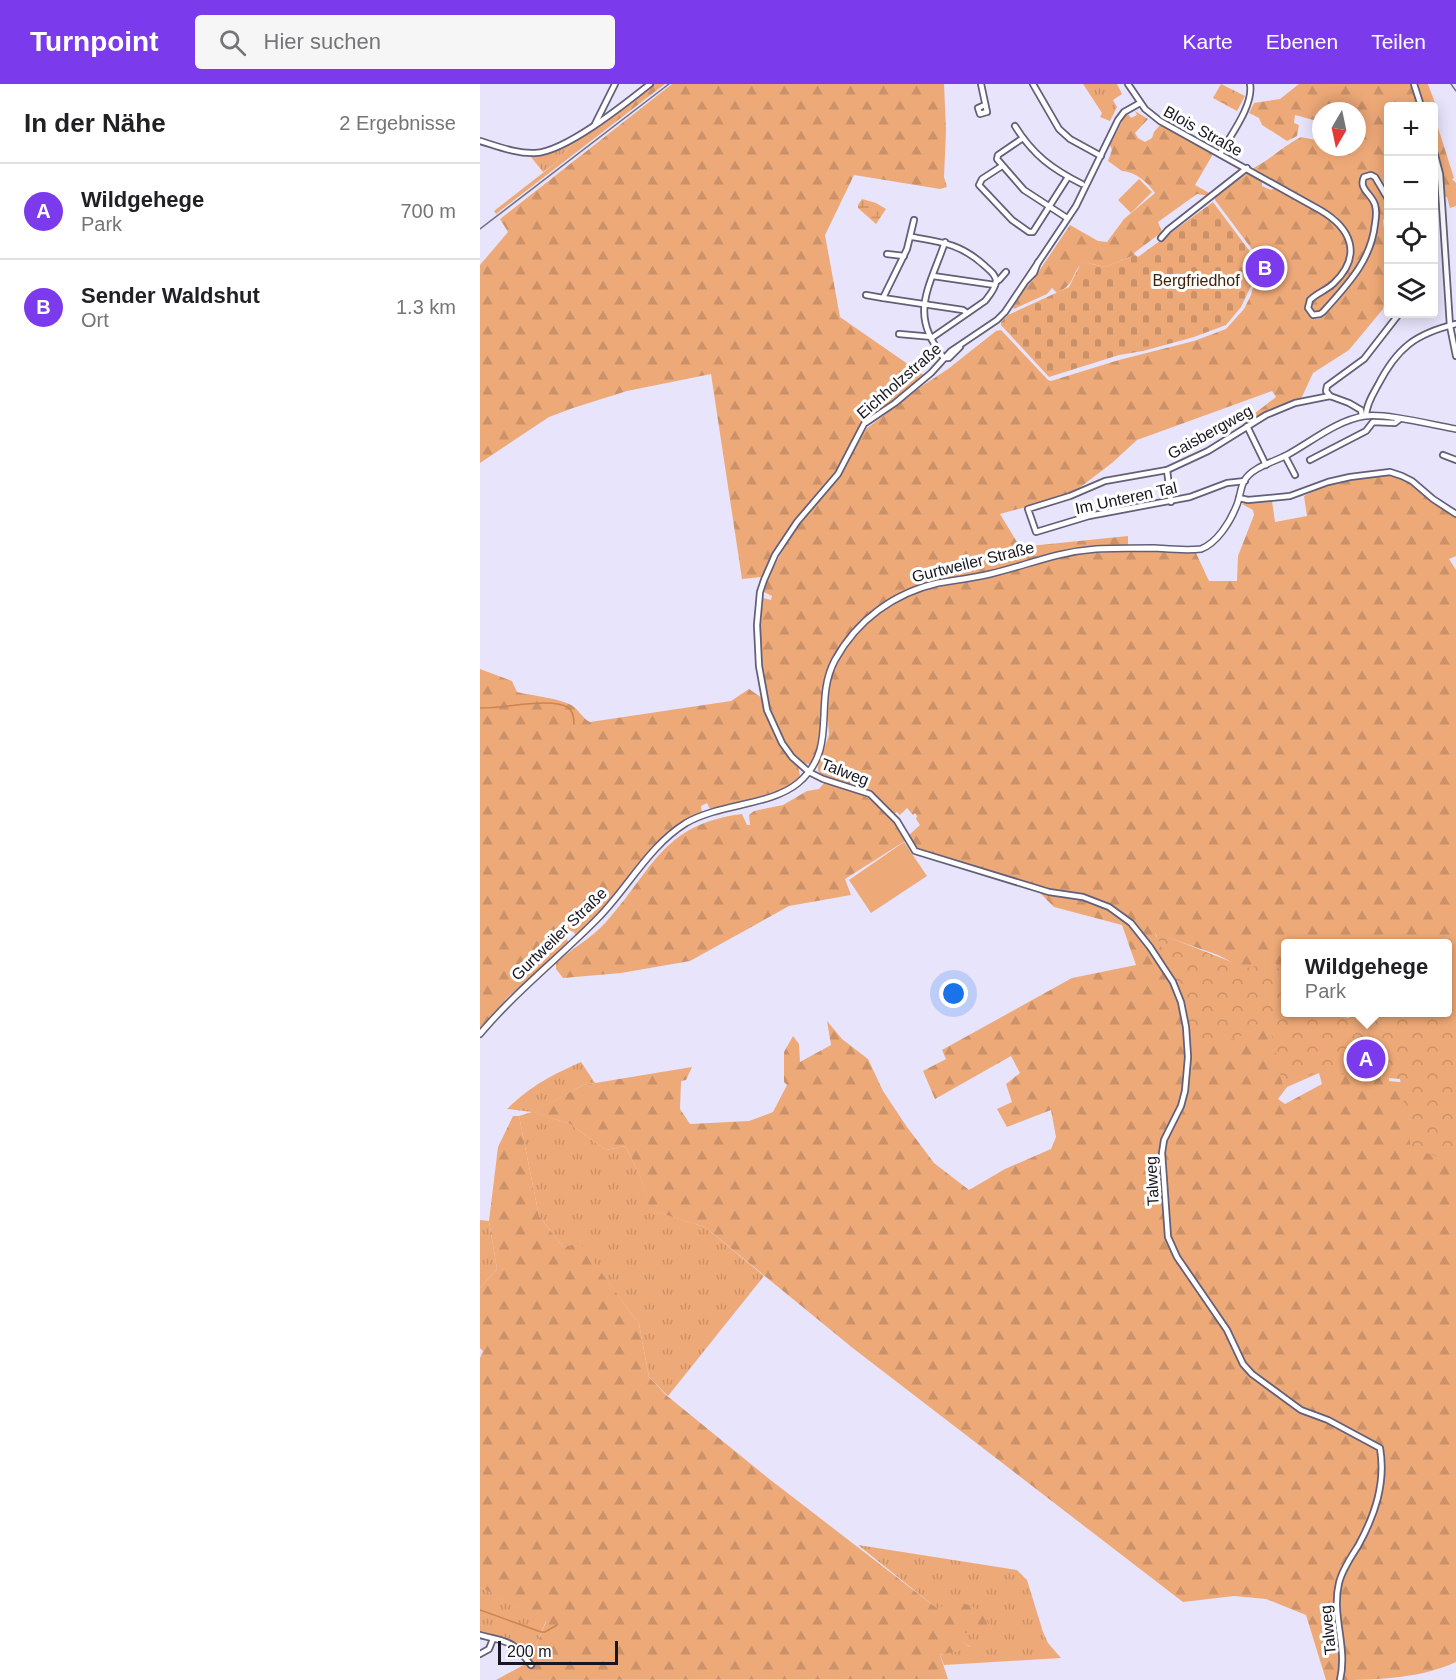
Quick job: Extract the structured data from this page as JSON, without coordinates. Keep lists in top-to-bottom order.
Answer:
{
  "streets": {
    "main road": ["Gurtweiler Straße"],
    "street": [
      "Blois Straße",
      "Eichholzstraße",
      "Gaisbergweg",
      "Im Unteren Tal",
      "Talweg"
    ]
  },
  "crossings": [
    ["Blois Straße", "Eichholzstraße"],
    ["Eichholzstraße", "Gurtweiler Straße"],
    ["Eichholzstraße", "Talweg"],
    ["Gaisbergweg", "Im Unteren Tal"],
    ["Im Unteren Tal", "Gurtweiler Straße"],
    ["Gurtweiler Straße", "Talweg"]
  ],
  "parks": ["Bergfriedhof"],
  "scale_bar": "200 m",
  "north": "bottom",
  "page": {
    "header": "Turnpoint",
    "search": "Hier suchen",
    "nav": ["Karte", "Ebenen", "Teilen"],
    "heading": ["In der Nähe", "2 Ergebnisse"],
    "map_buttons": ["+", "−"],
    "list": [
      {
        "mark": "A",
        "name": "Wildgehege",
        "note": "Park",
        "value": "700 m"
      },
      {
        "mark": "B",
        "name": "Sender Waldshut",
        "note": "Ort",
        "value": "1.3 km"
      }
    ],
    "pins": ["B", "A"],
    "popup": ["Wildgehege", "Park"],
    "scale": "200 m"
  }
}
